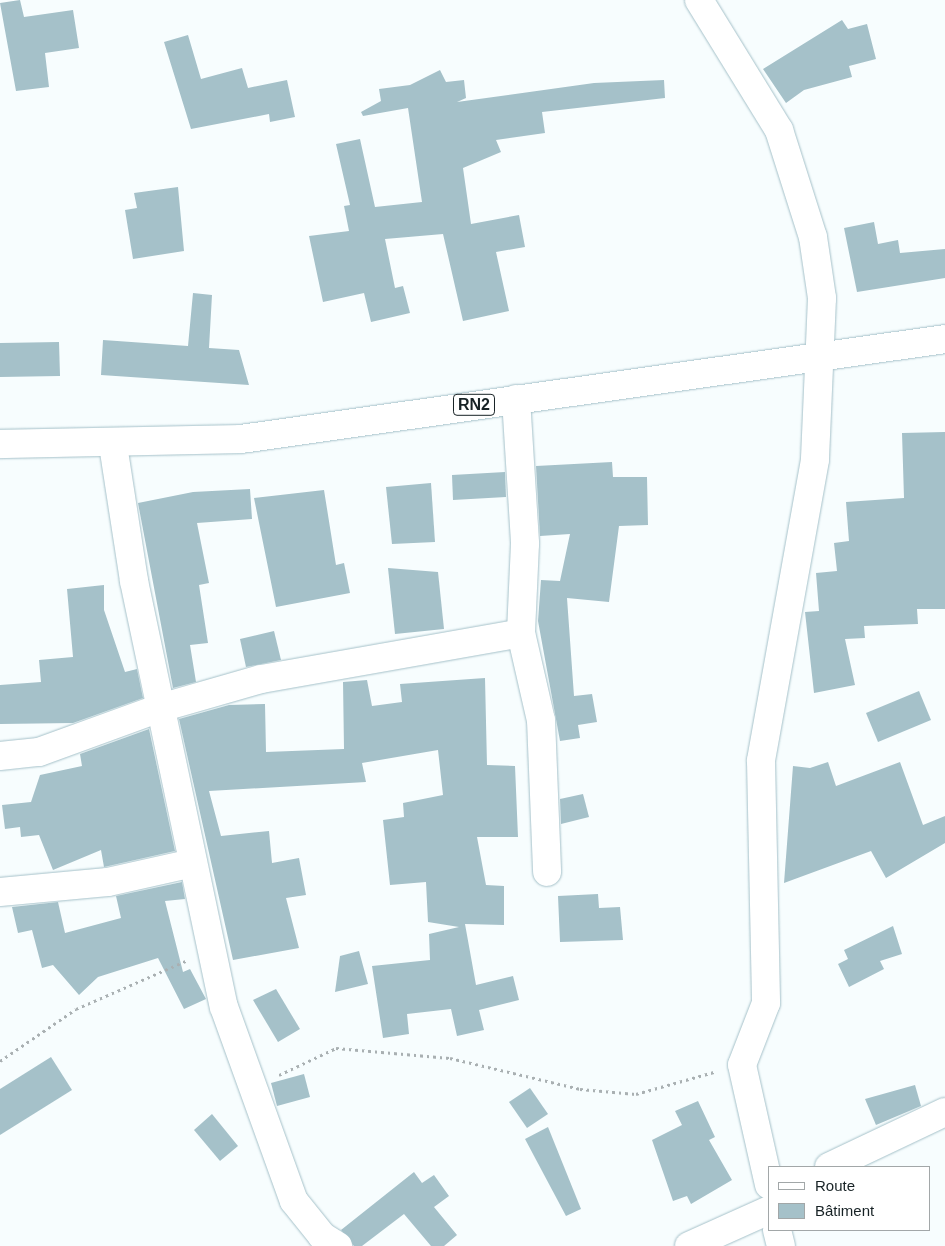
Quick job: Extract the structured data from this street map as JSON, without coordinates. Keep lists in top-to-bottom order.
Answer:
{
  "streets": {
    "main road": ["RN2"]
  },
  "legend": ["Route", "Bâtiment"]
}
